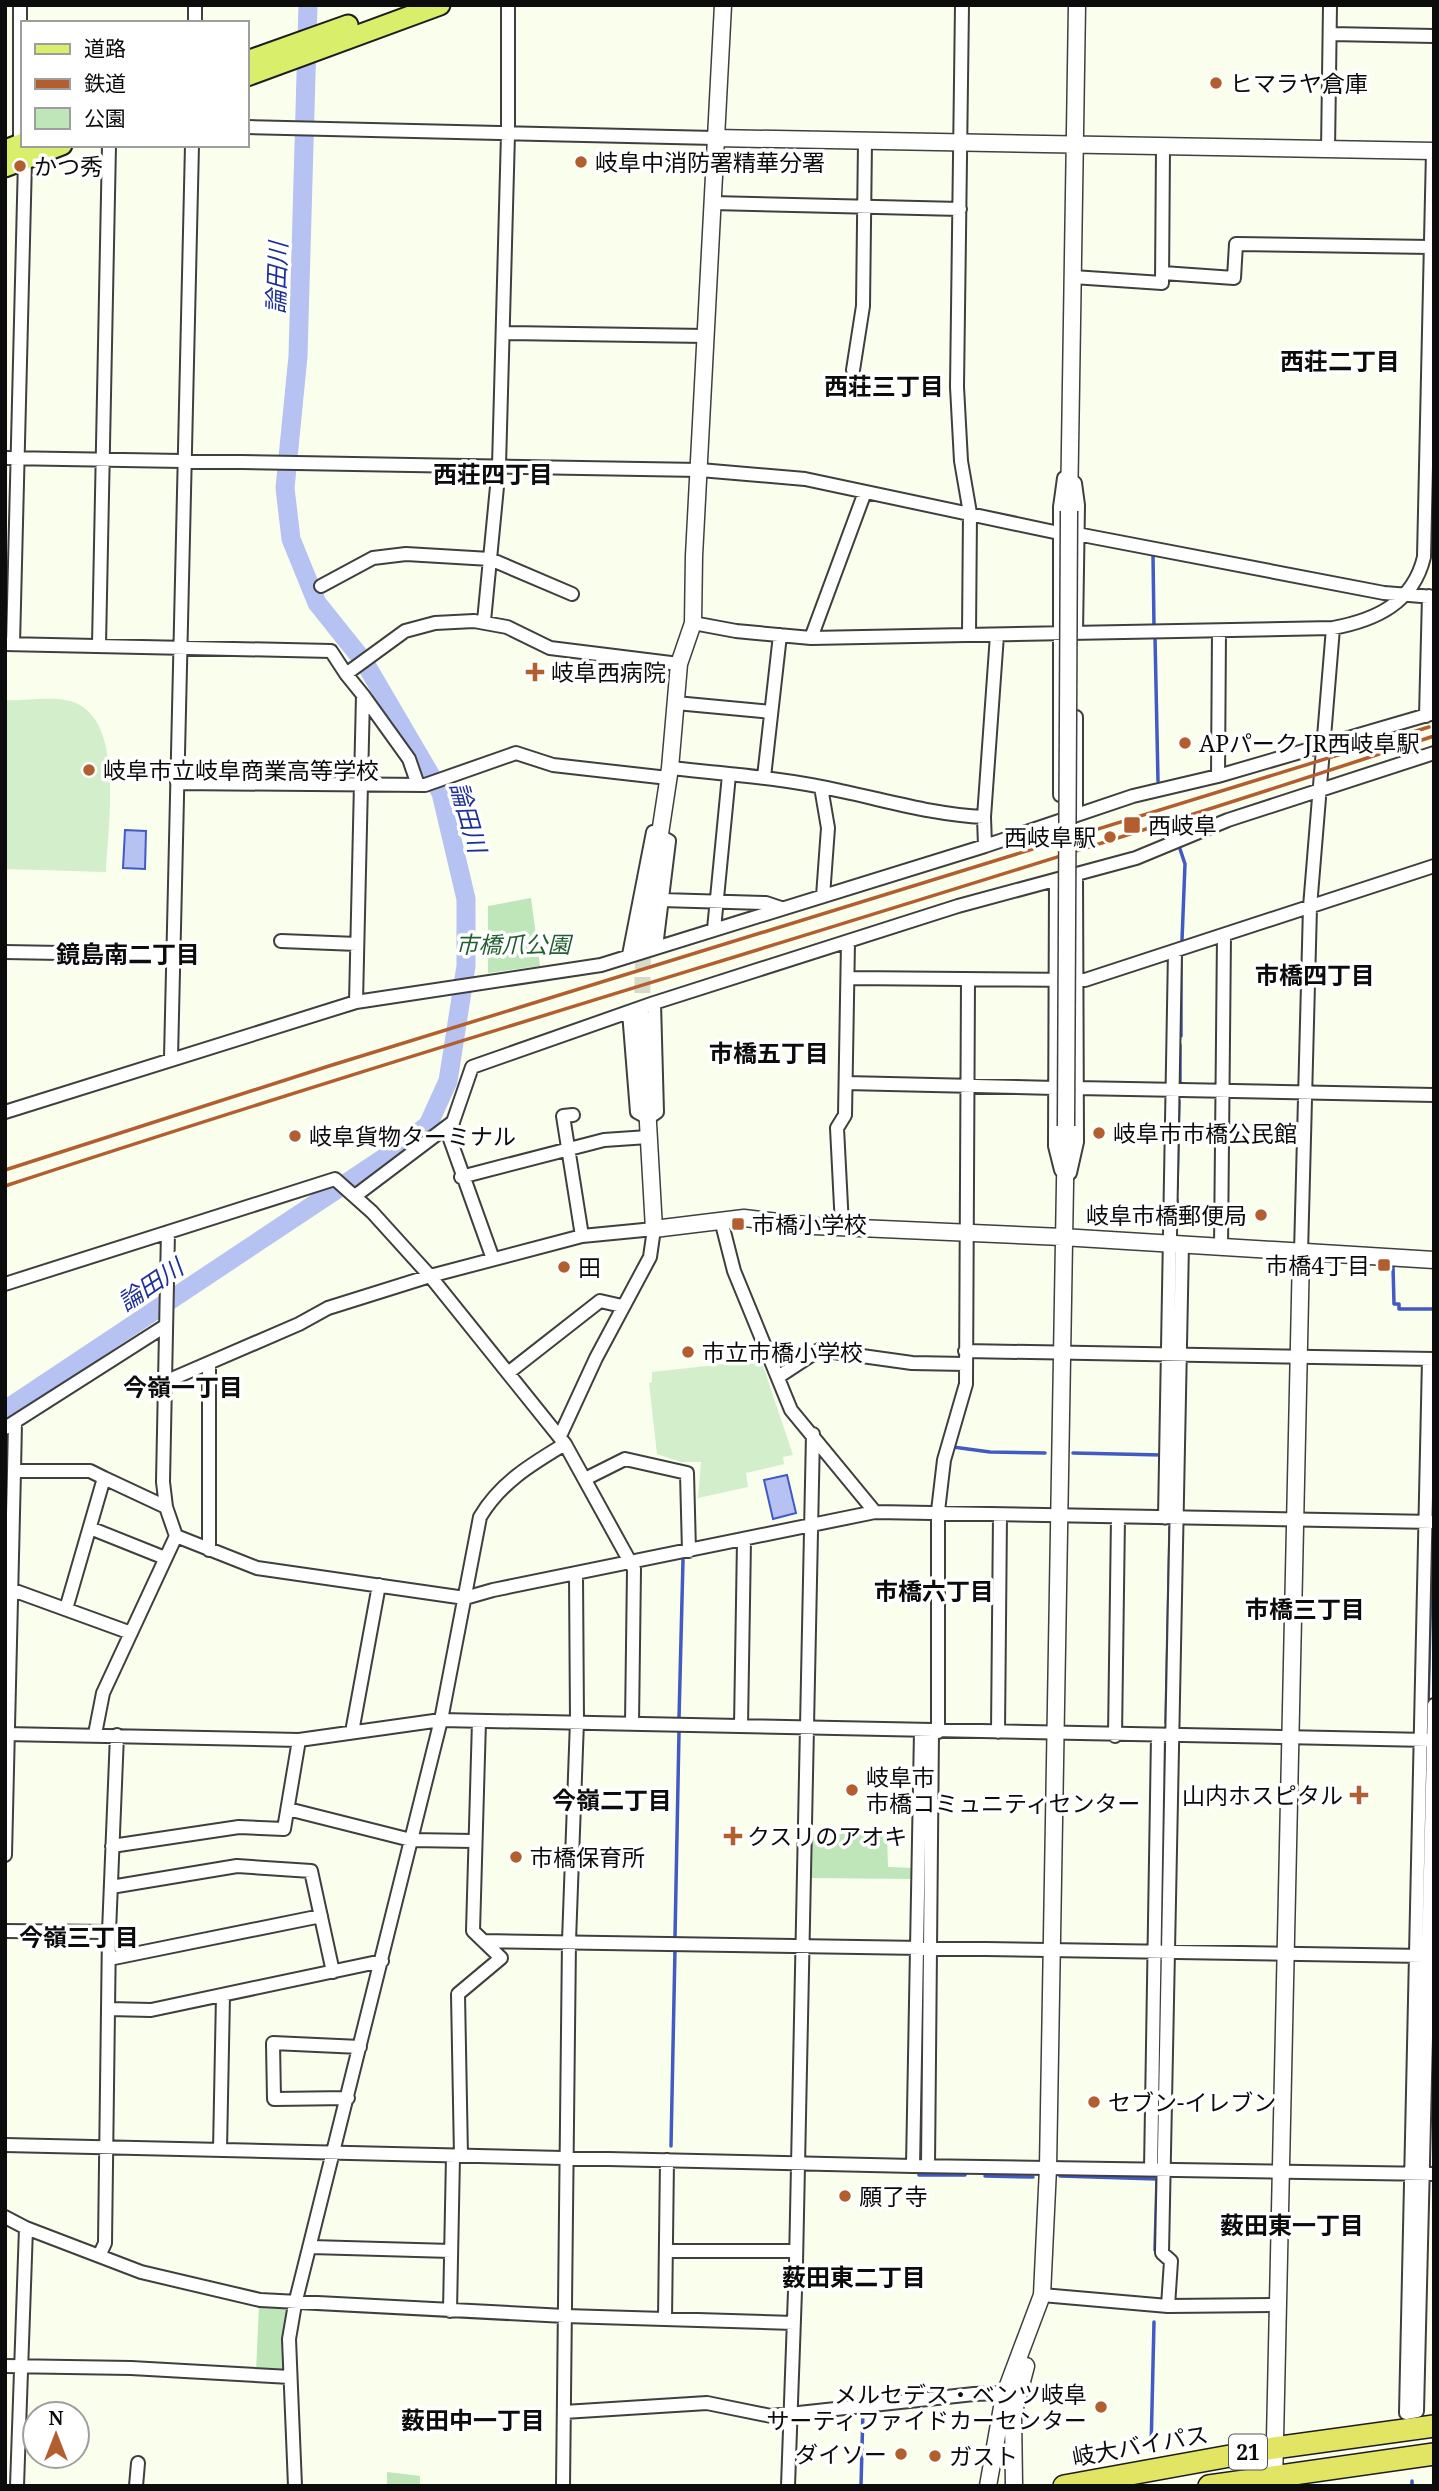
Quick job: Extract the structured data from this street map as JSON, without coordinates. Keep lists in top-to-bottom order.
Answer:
{
  "streets": {
    "highway": ["岐大バイパス", "21"]
  },
  "districts": [
    "西荘二丁目",
    "西荘三丁目",
    "西荘四丁目",
    "鏡島南二丁目",
    "市橋四丁目",
    "市橋五丁目",
    "今嶺一丁目",
    "市橋六丁目",
    "市橋三丁目",
    "今嶺二丁目",
    "今嶺三丁目",
    "薮田東一丁目",
    "薮田東二丁目",
    "薮田中一丁目"
  ],
  "water": ["論田川"],
  "parks": ["市橋爪公園"],
  "places": {
    "other": [
      "ヒマラヤ倉庫",
      "岐阜中消防署精華分署",
      "かつ秀",
      "APパーク JR西岐阜駅",
      "岐阜市立岐阜商業高等学校",
      "西岐阜駅",
      "岐阜市市橋公民館",
      "岐阜貨物ターミナル",
      "岐阜市橋郵便局",
      "田",
      "市立市橋小学校",
      "岐阜市 市橋コミュニティセンター",
      "市橋保育所",
      "セブン-イレブン",
      "願了寺",
      "メルセデス・ベンツ岐阜 サーティファイドカーセンター",
      "ダイソー",
      "ガスト"
    ],
    "health": ["岐阜西病院", "山内ホスピタル", "クスリのアオキ"],
    "transit": ["西岐阜", "市橋小学校", "市橋4丁目"]
  },
  "legend": ["道路", "鉄道", "公園"],
  "north": "top"
}
